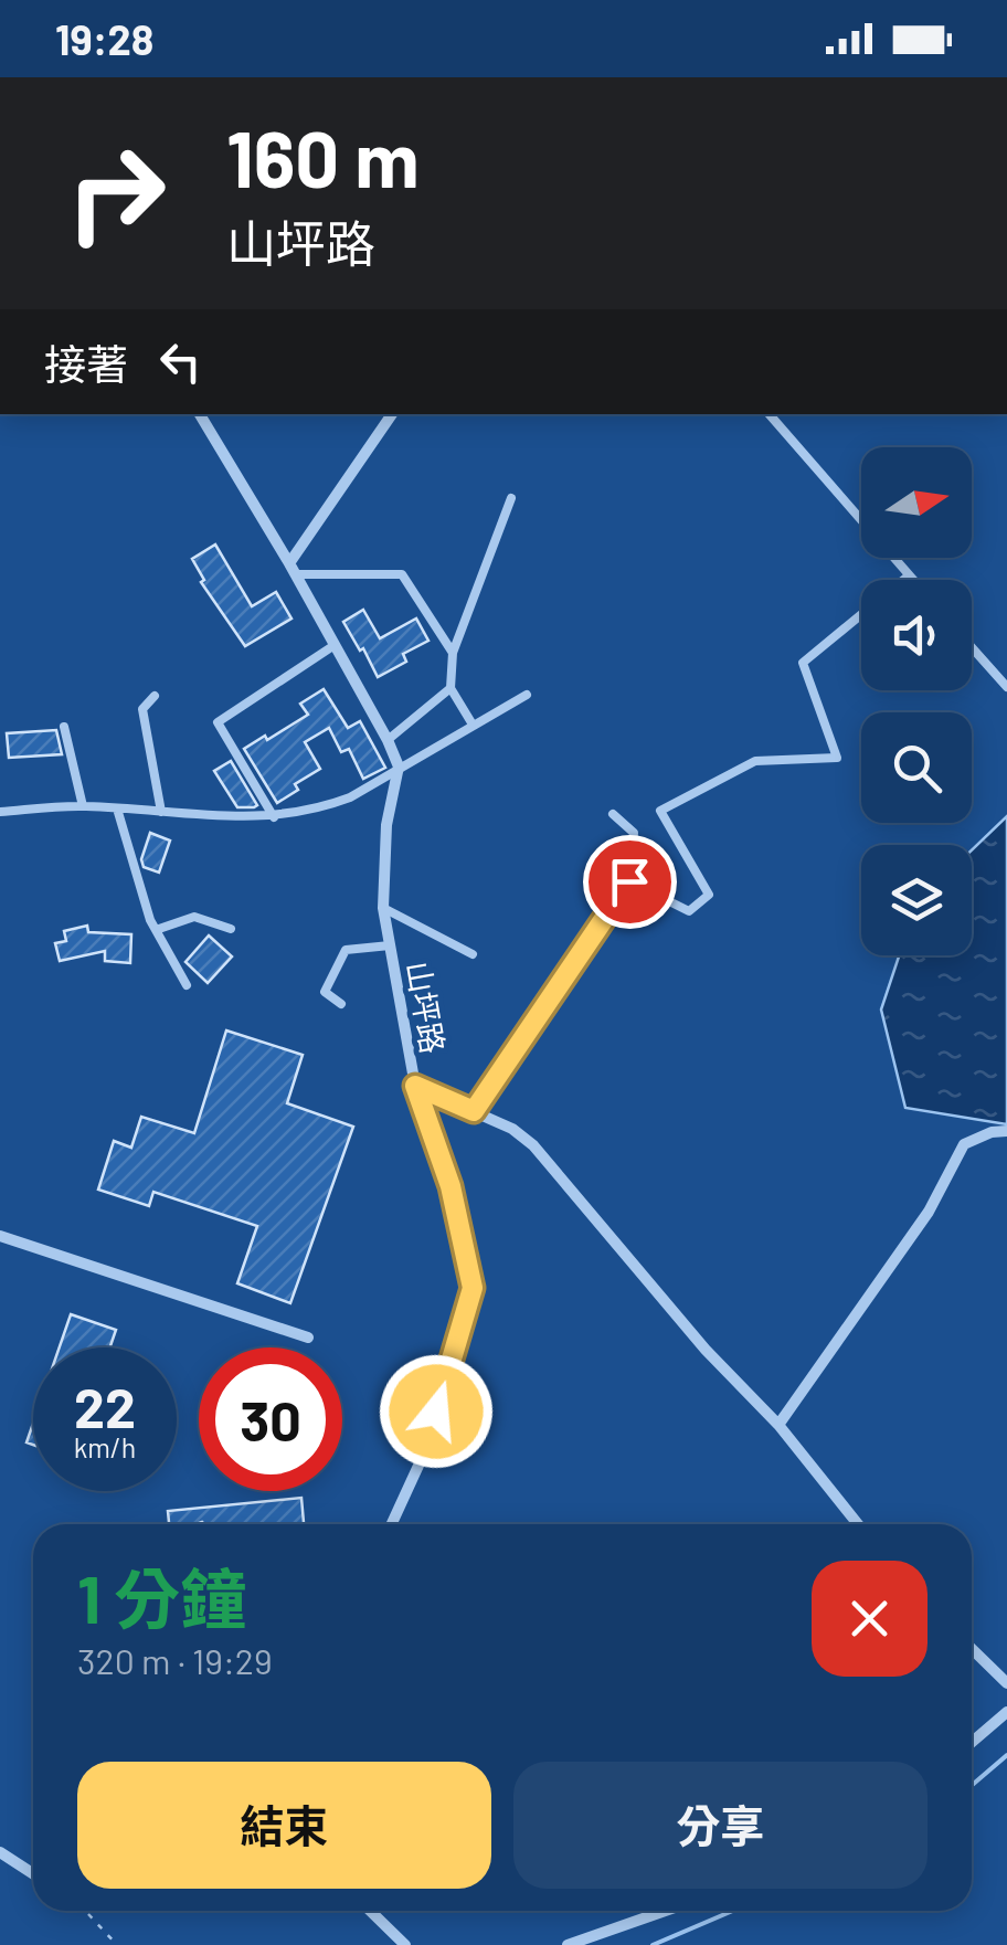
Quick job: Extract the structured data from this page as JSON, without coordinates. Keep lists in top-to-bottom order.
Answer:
{
  "streets": {
    "street": ["山坪路"]
  },
  "north": "right",
  "page": {
    "status": "19:28",
    "turn": ["160 m", "山坪路"],
    "then": "接著",
    "speed": "22 km/h",
    "limit": "30",
    "heading": ["1 分鐘", "320 m · 19:29"],
    "buttons": ["結束", "分享"]
  }
}
